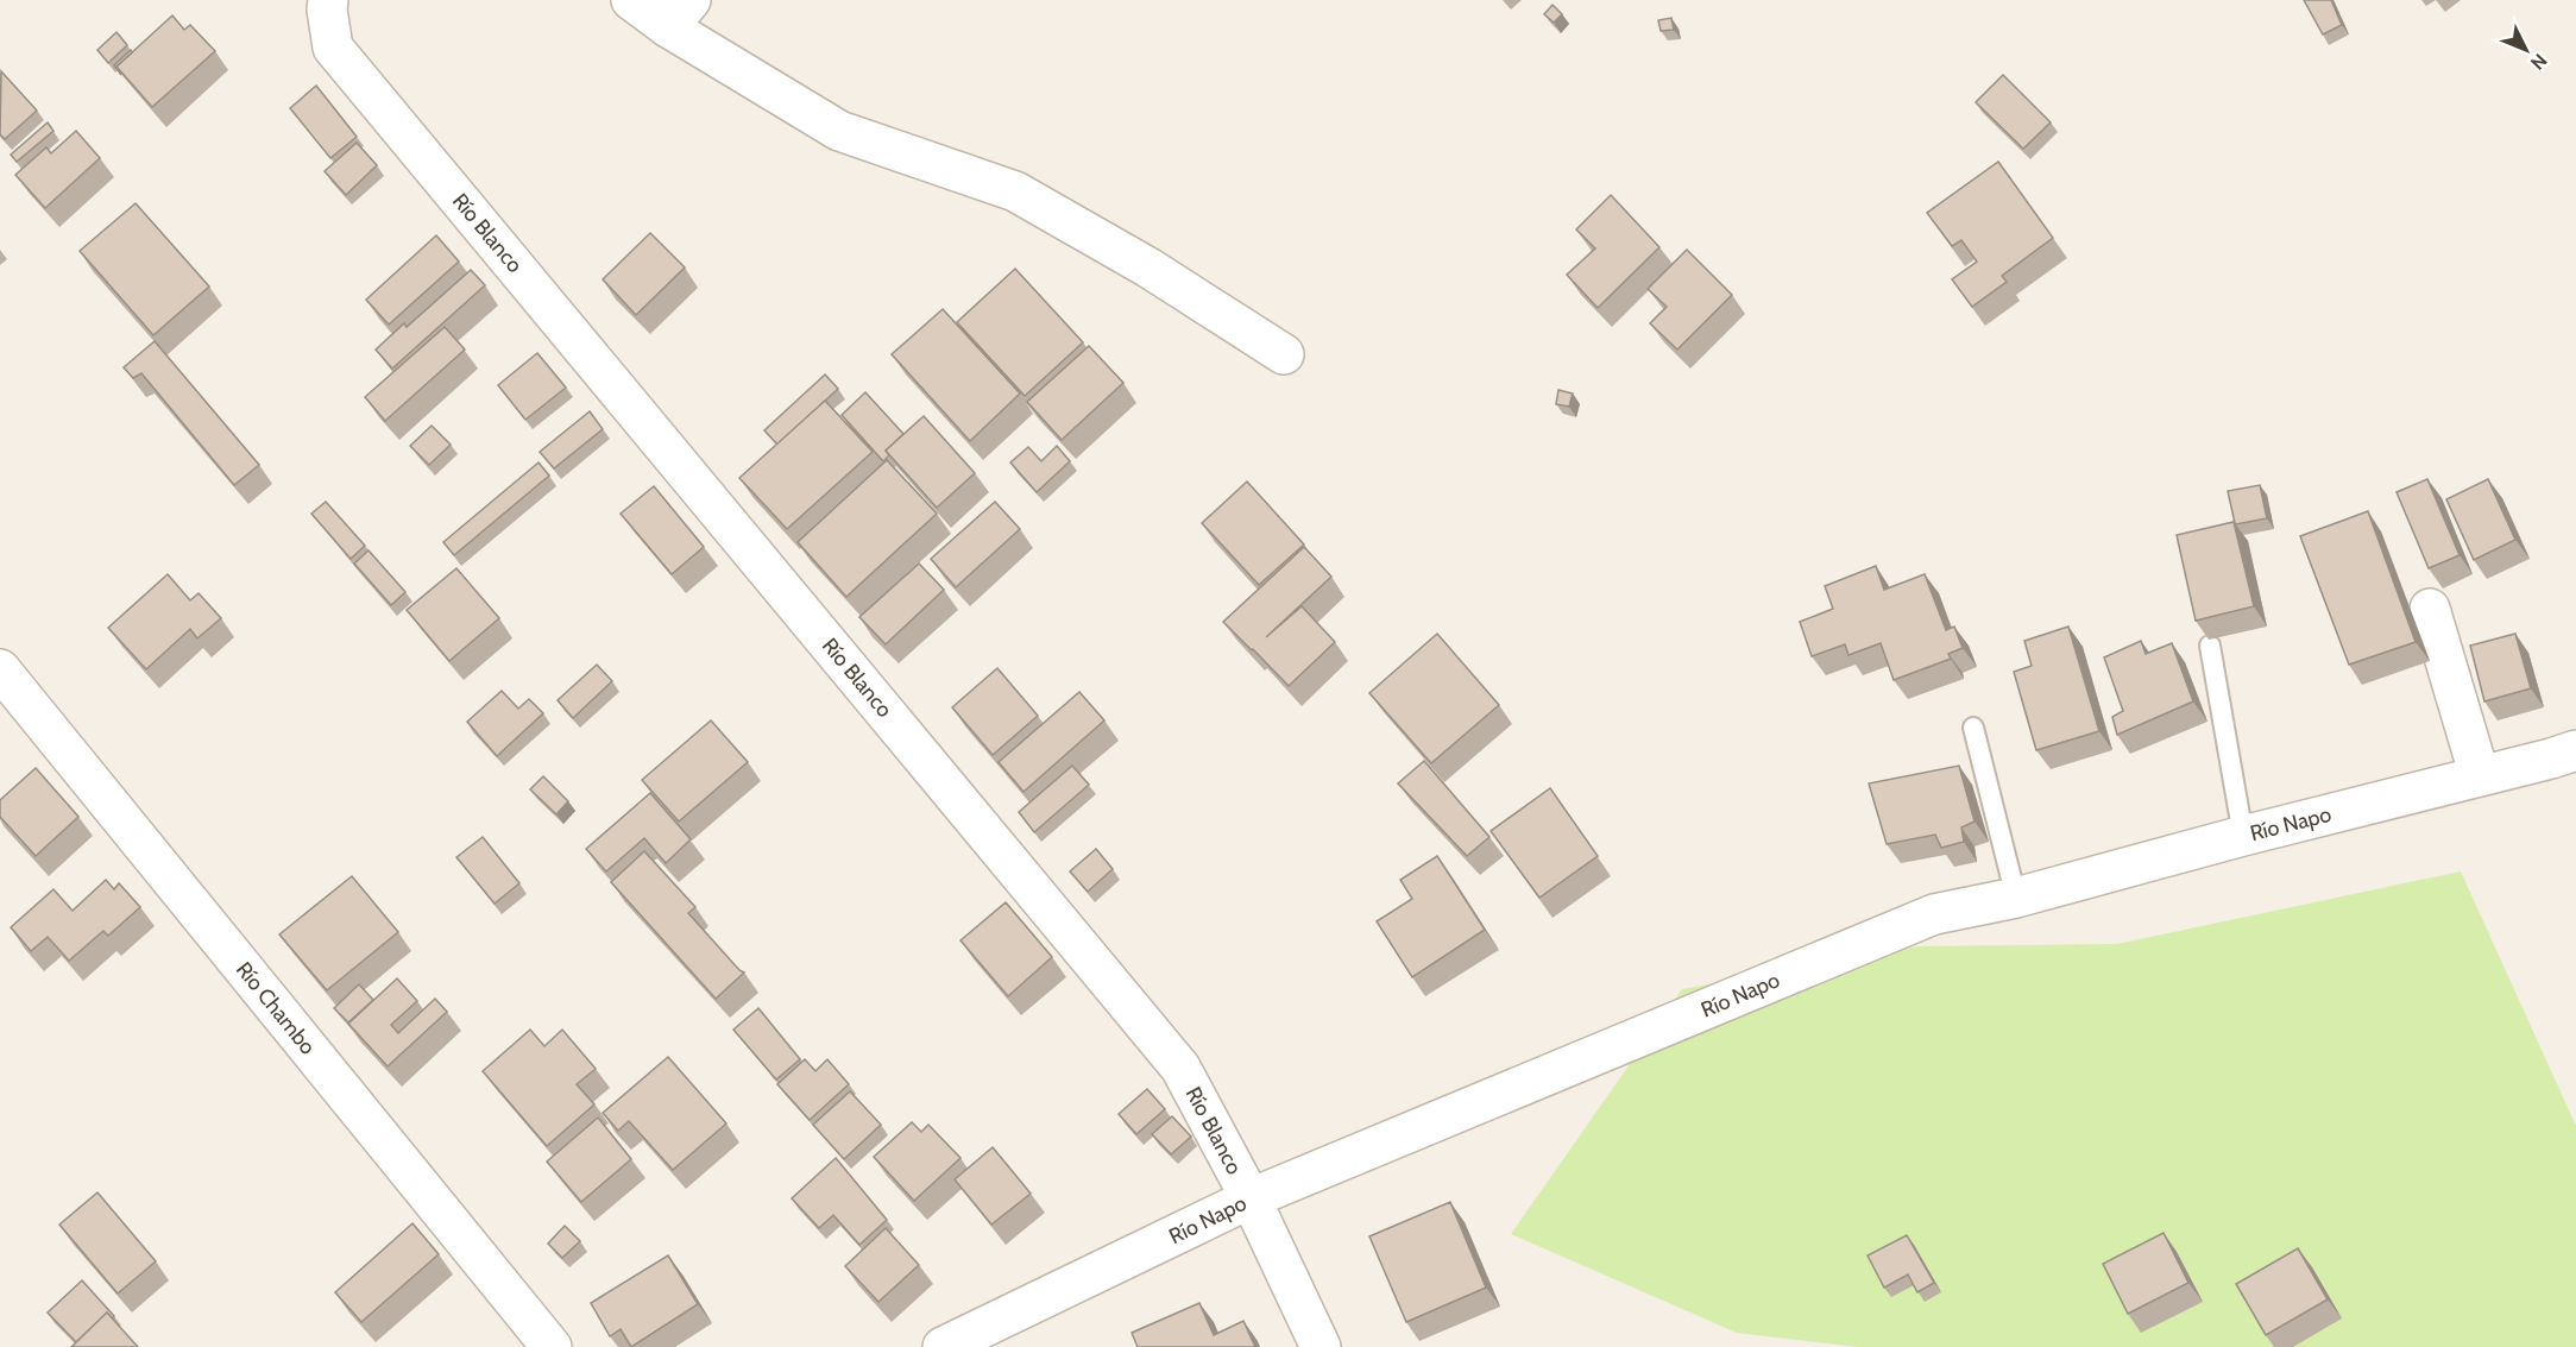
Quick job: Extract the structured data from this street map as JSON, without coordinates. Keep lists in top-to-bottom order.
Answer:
{
  "streets": {
    "street": ["Río Blanco", "Río Napo", "Río Chambo"]
  },
  "crossings": [
    ["Río Blanco", "Río Napo"]
  ],
  "north": "bottom right"
}
